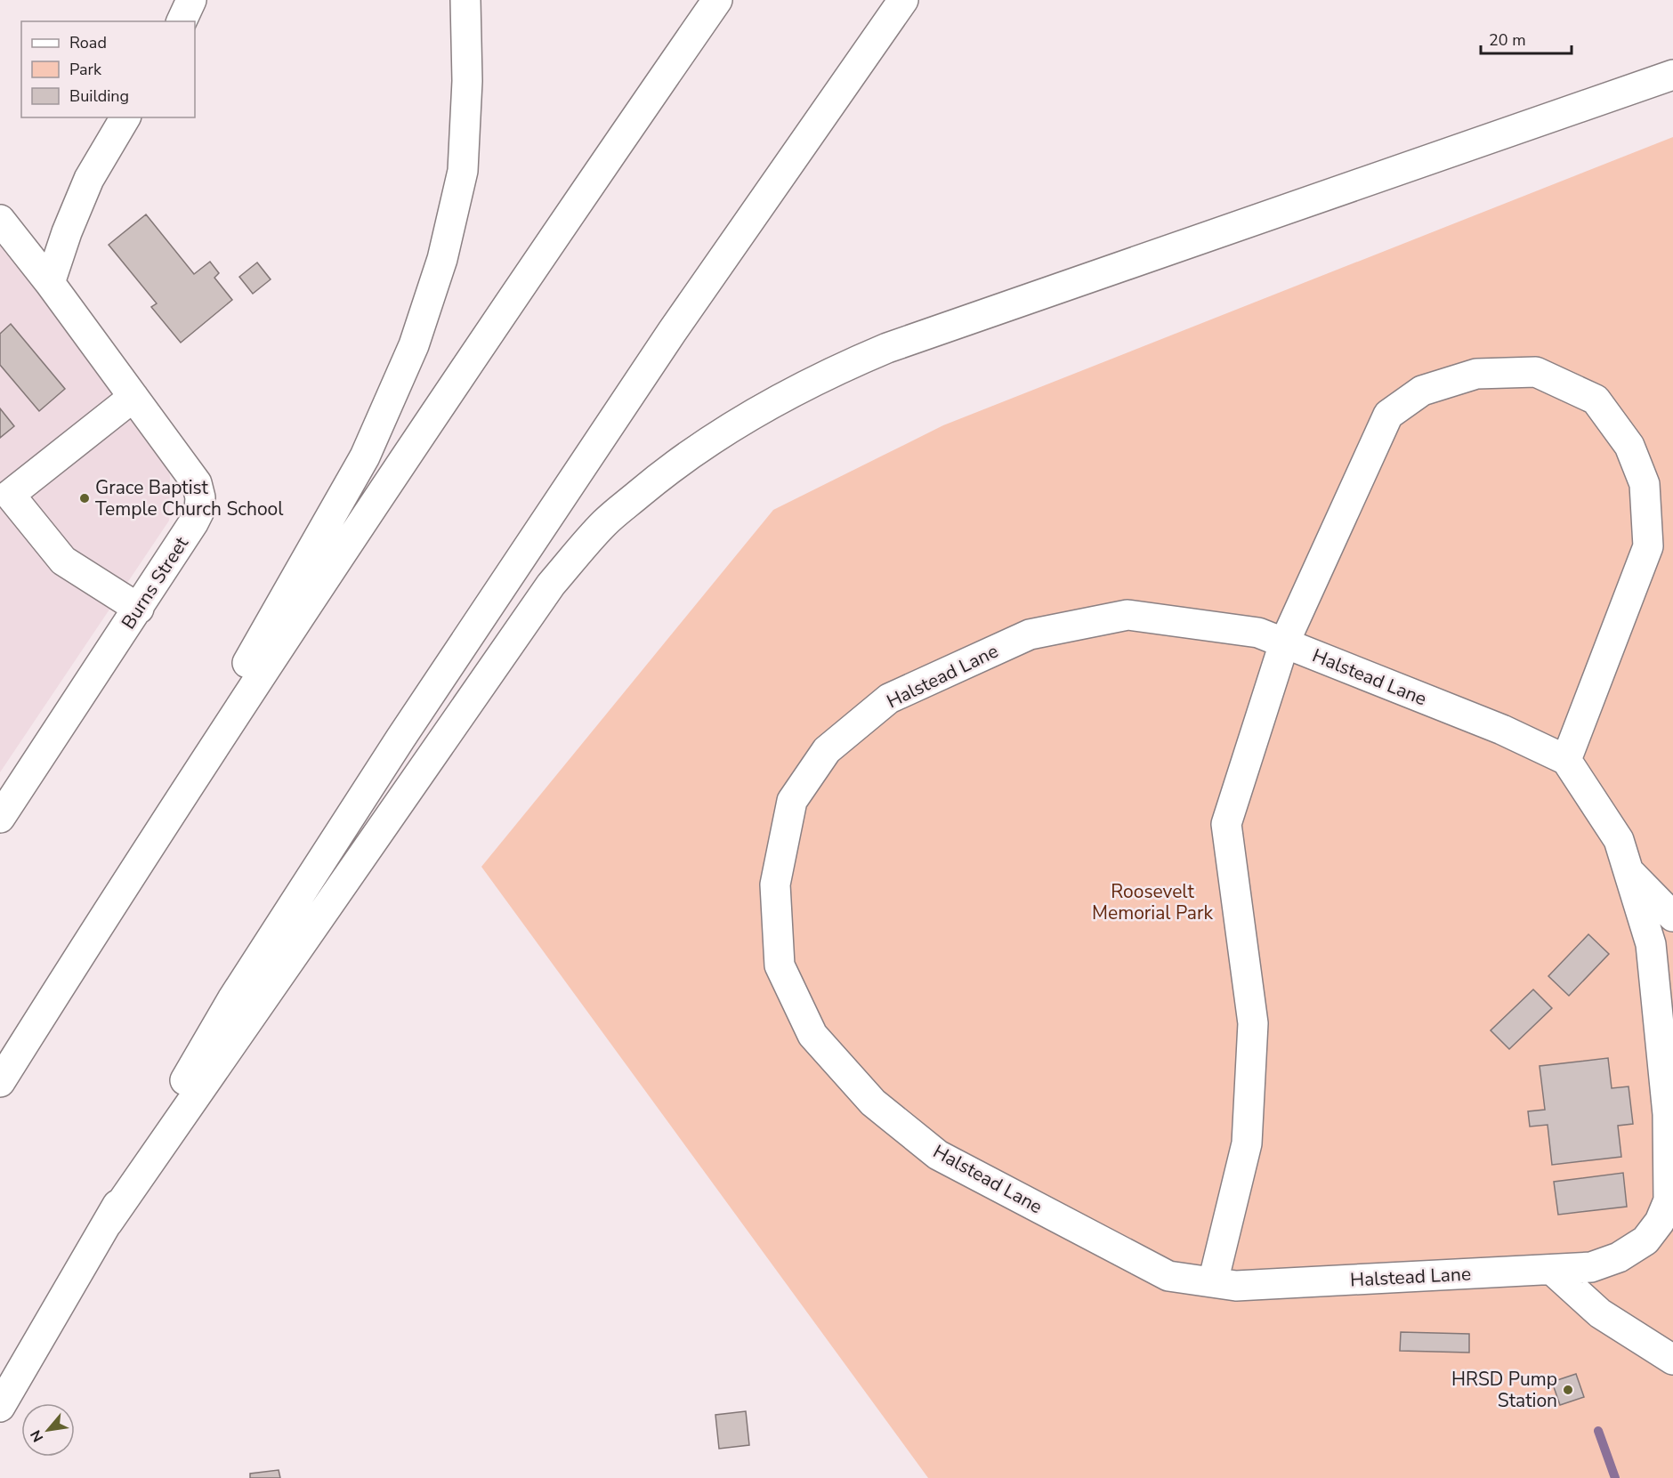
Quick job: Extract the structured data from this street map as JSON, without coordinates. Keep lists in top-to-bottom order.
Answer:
{
  "streets": {
    "main road": ["Burns Street", "Halstead Lane"]
  },
  "parks": ["Roosevelt Memorial Park"],
  "places": ["Grace Baptist Temple Church School", "HRSD Pump Station"],
  "legend": ["Road", "Park", "Building"],
  "scale_bar": "20 m",
  "north": "bottom left"
}
